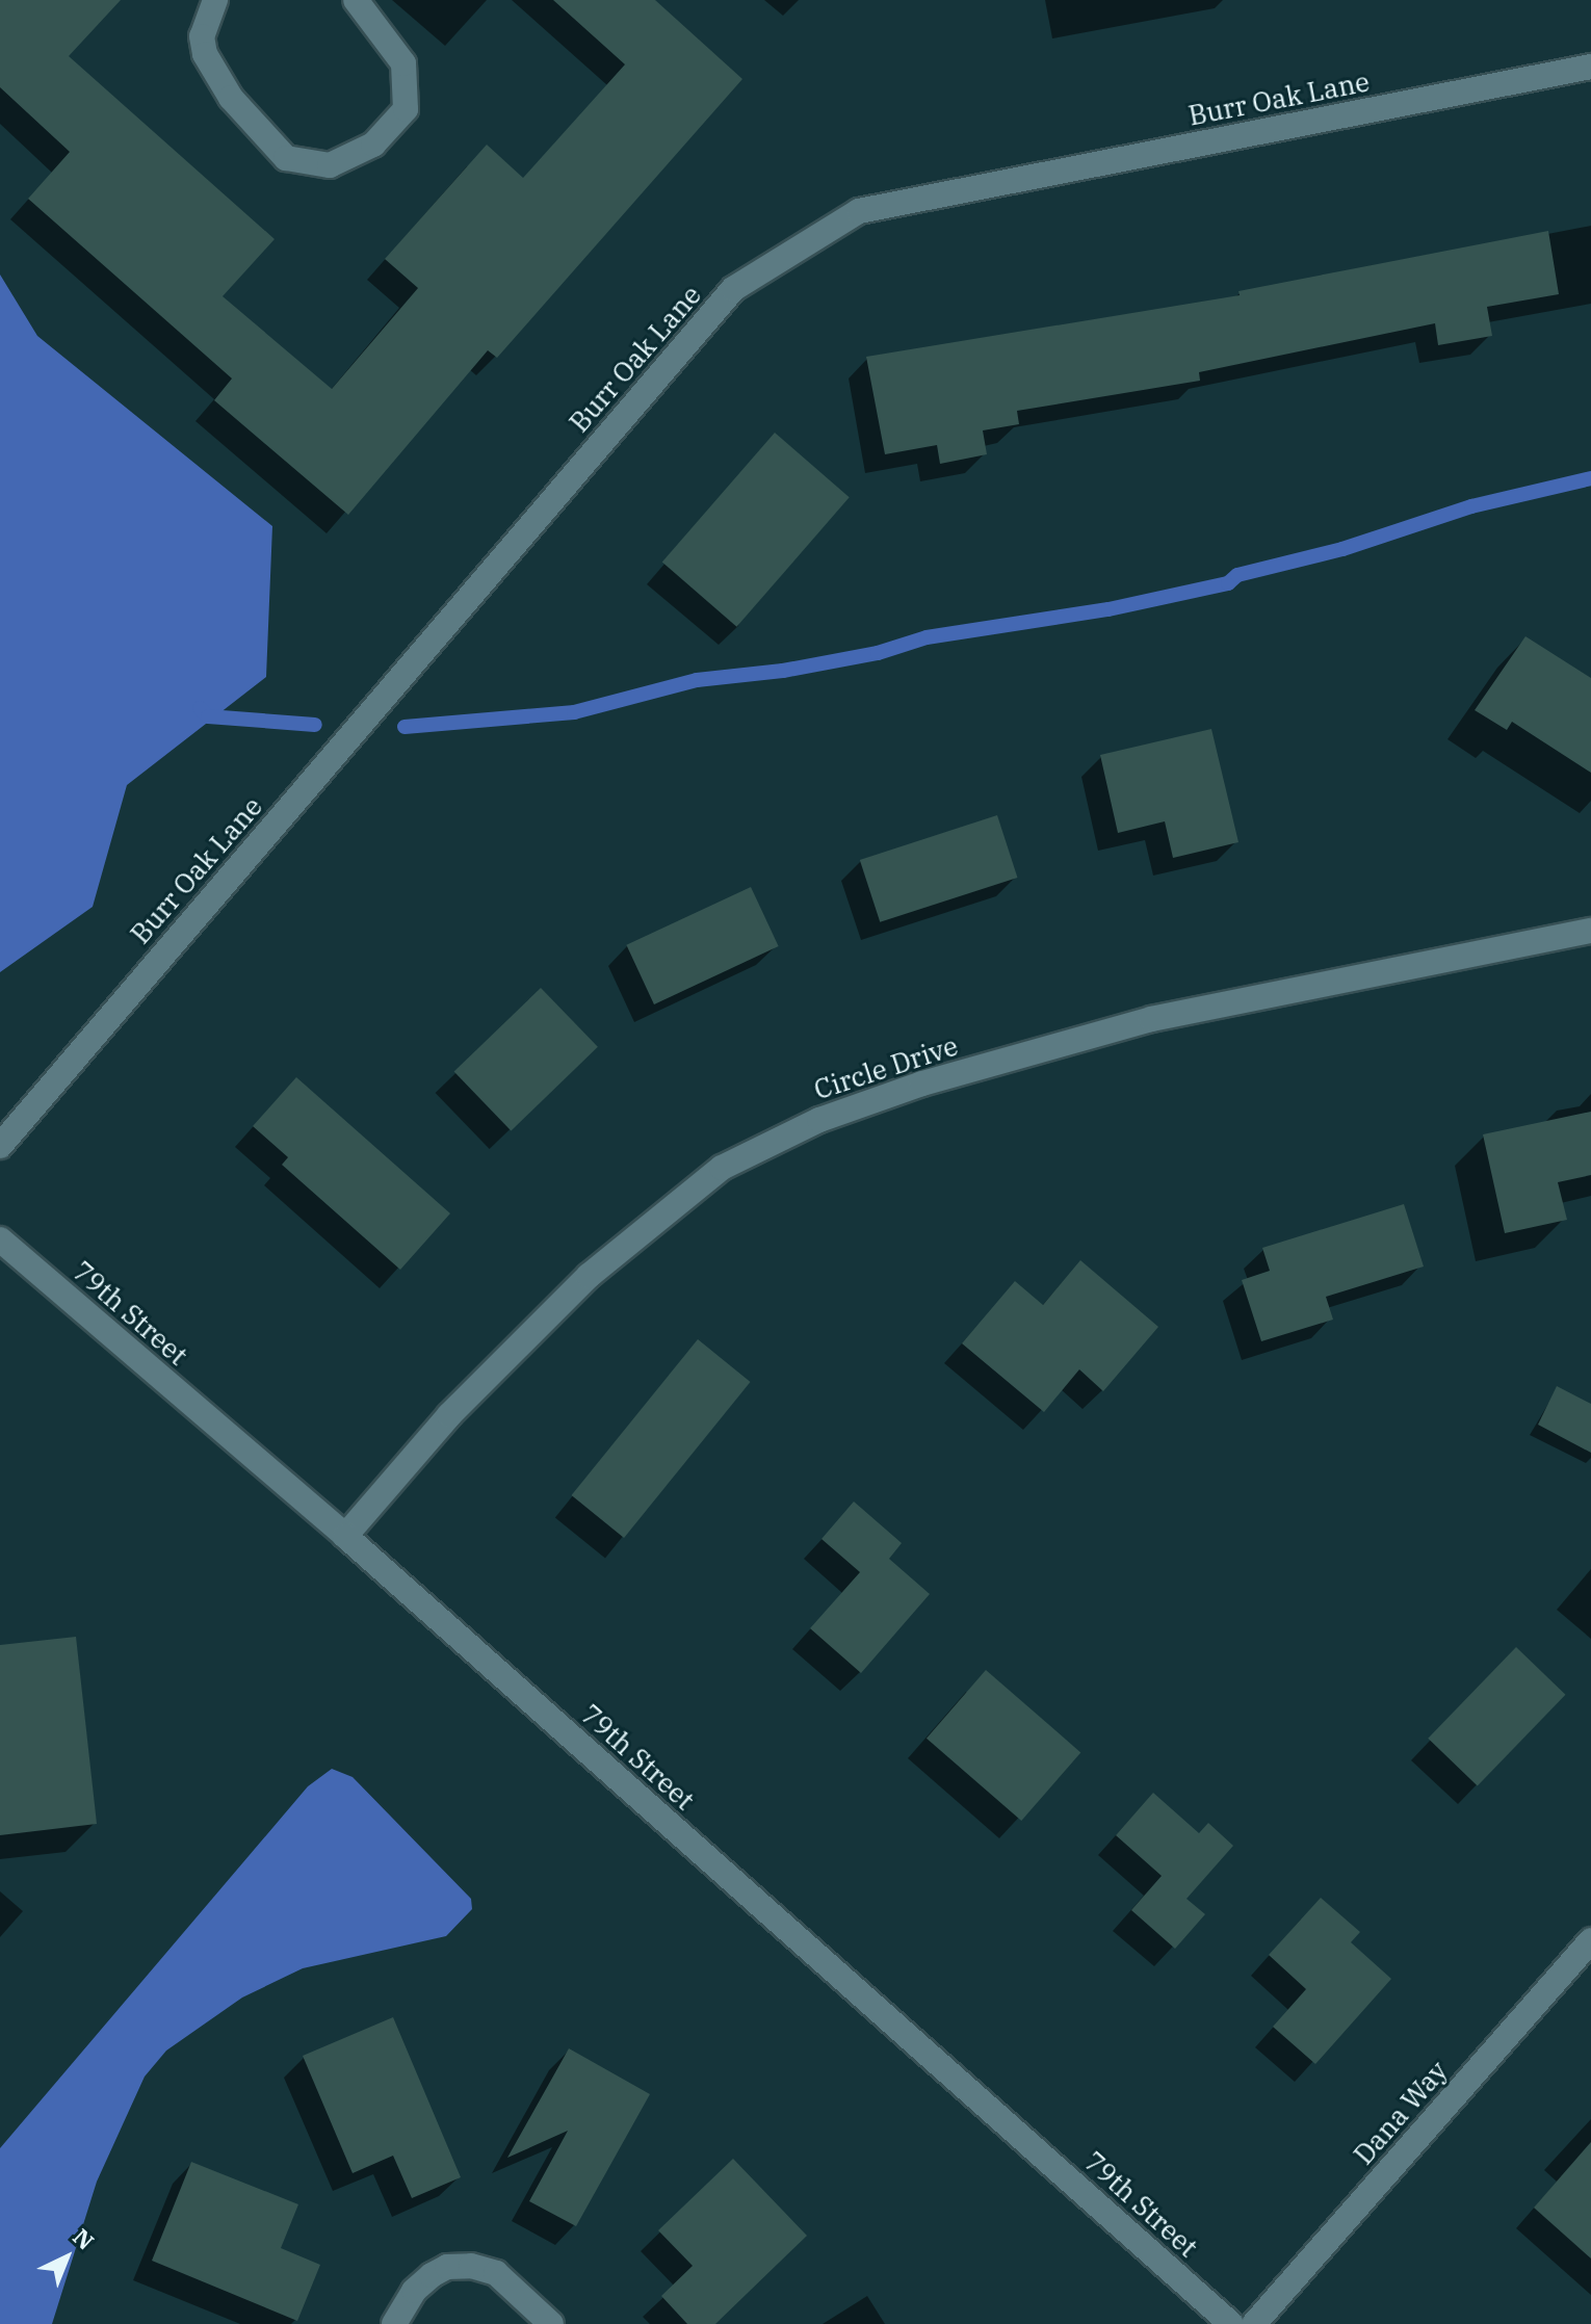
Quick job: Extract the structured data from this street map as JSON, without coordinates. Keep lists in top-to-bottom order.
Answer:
{
  "streets": {
    "street": [
      "Burr Oak Lane",
      "Circle Drive",
      "79th Street",
      "Dana Way"
    ]
  },
  "crossings": [
    ["Circle Drive", "79th Street"]
  ],
  "north": "top right"
}
